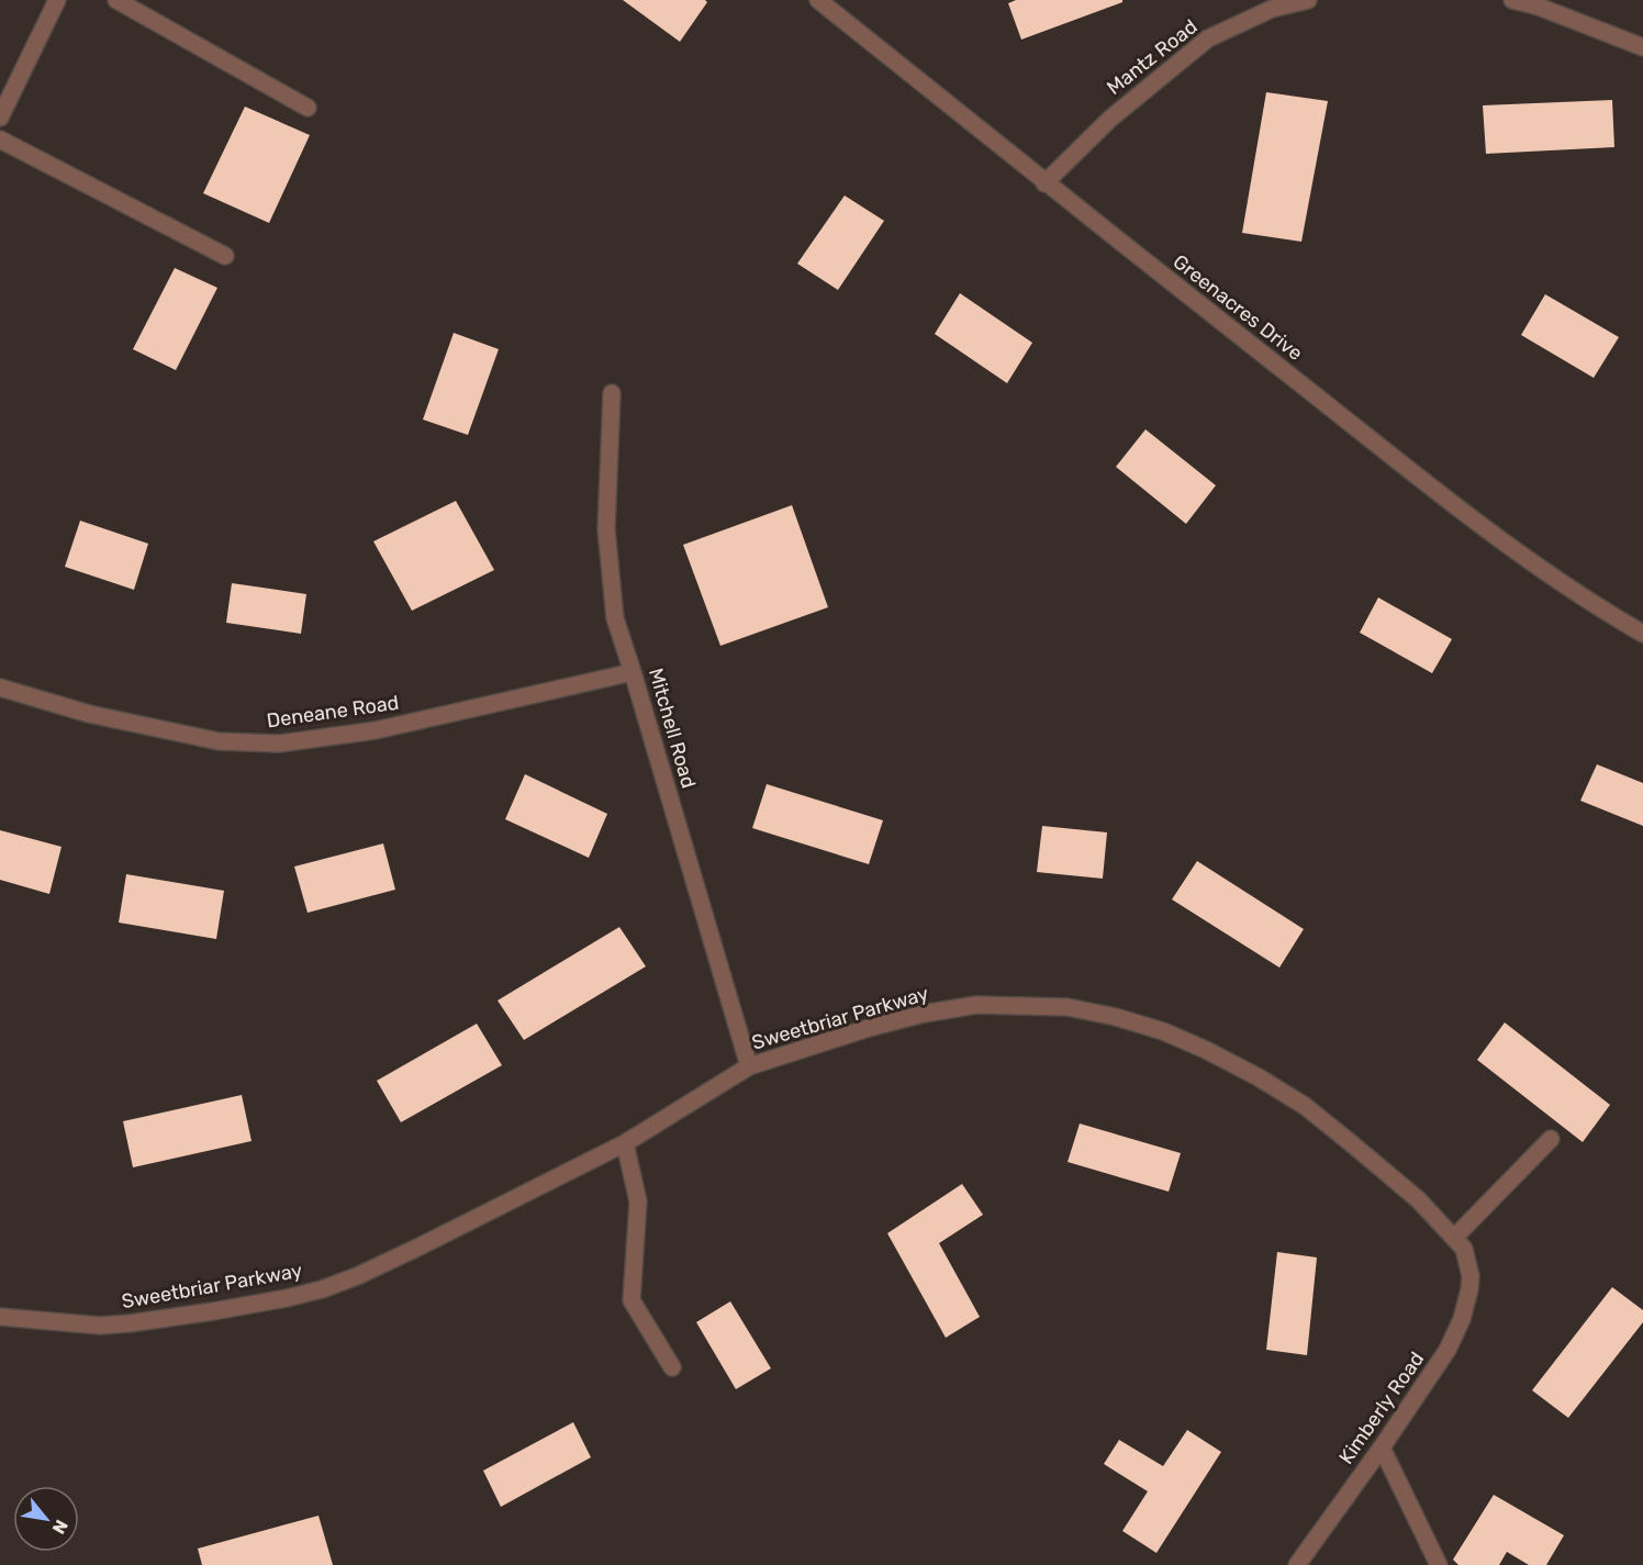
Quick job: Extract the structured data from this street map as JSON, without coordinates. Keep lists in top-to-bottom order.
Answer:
{
  "streets": {
    "street": [
      "Mantz Road",
      "Greenacres Drive",
      "Deneane Road",
      "Mitchell Road",
      "Sweetbriar Parkway",
      "Kimberly Road"
    ]
  },
  "crossings": [
    ["Mantz Road", "Greenacres Drive"],
    ["Deneane Road", "Mitchell Road"],
    ["Mitchell Road", "Sweetbriar Parkway"],
    ["Sweetbriar Parkway", "Kimberly Road"]
  ],
  "north": "bottom right"
}
